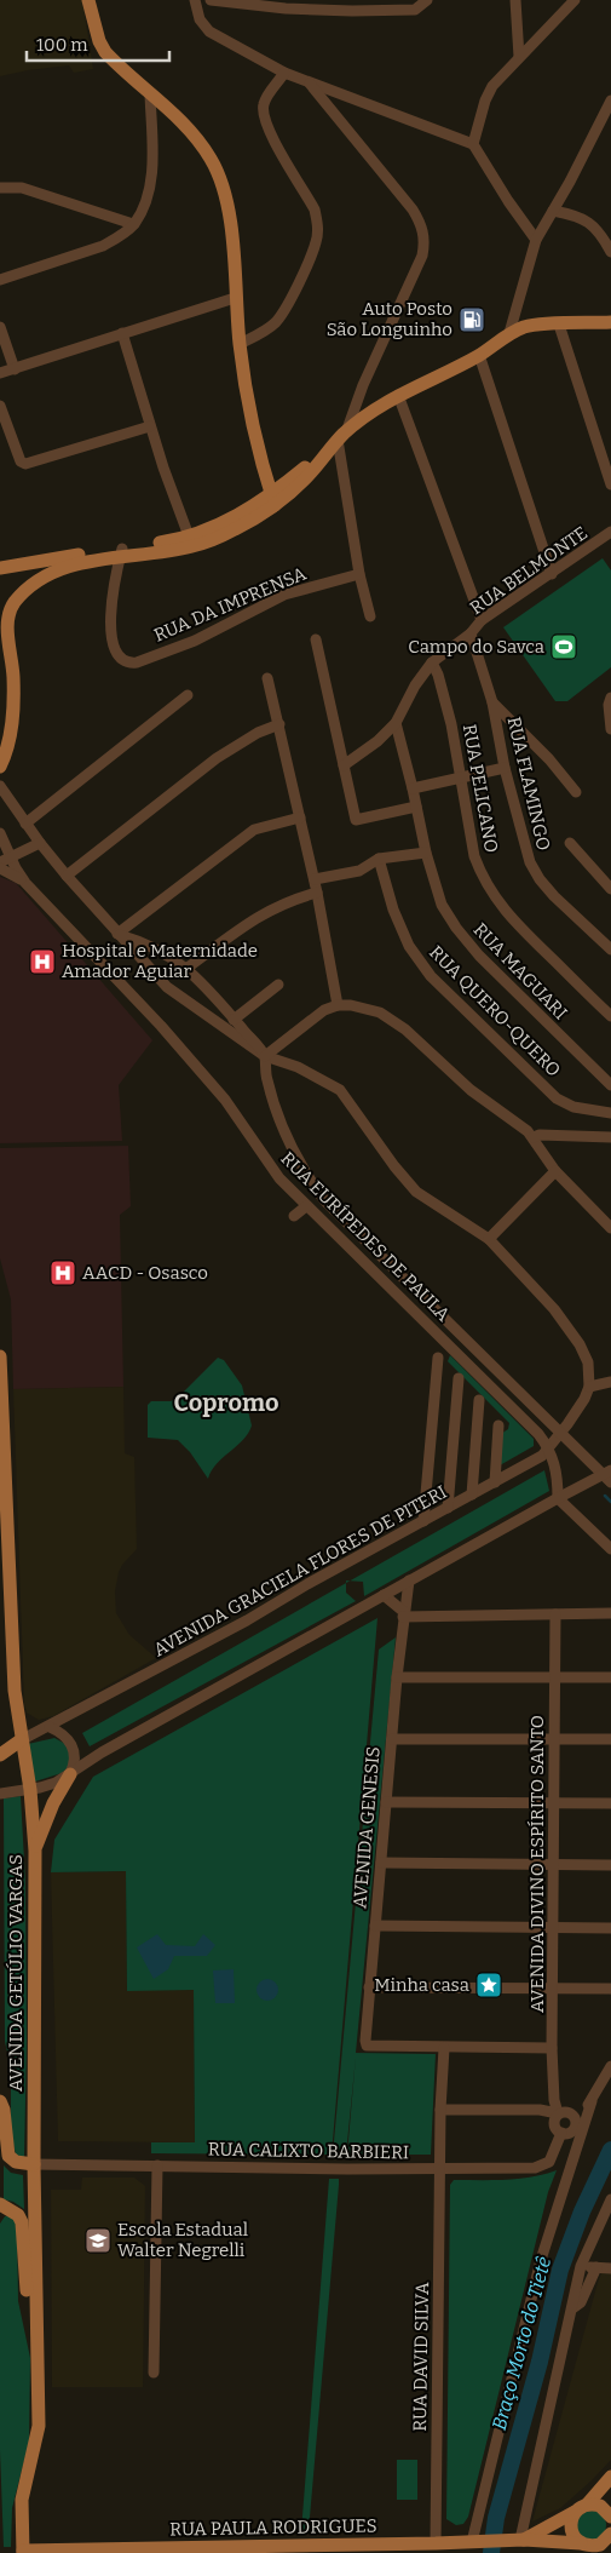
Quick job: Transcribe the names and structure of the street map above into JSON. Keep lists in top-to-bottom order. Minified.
{"streets":{"main road":["AVENIDA GETÚLIO VARGAS","RUA PAULA RODRIGUES"],"street":["RUA BELMONTE","RUA DA IMPRENSA","RUA FLAMINGO","RUA PELICANO","RUA MAGUARI","RUA QUERO-QUERO","RUA EURÍPEDES DE PAULA","AVENIDA GRACIELA FLORES DE PITERI","AVENIDA GENESIS","AVENIDA DIVINO ESPÍRITO SANTO","RUA CALIXTO BARBIERI","RUA DAVID SILVA"]},"crossings":[["RUA BELMONTE","RUA FLAMINGO"],["RUA BELMONTE","RUA PELICANO"],["RUA BELMONTE","RUA MAGUARI"],["RUA EURÍPEDES DE PAULA","AVENIDA GRACIELA FLORES DE PITERI"],["AVENIDA GRACIELA FLORES DE PITERI","AVENIDA GETÚLIO VARGAS"],["AVENIDA GENESIS","RUA DAVID SILVA"],["AVENIDA DIVINO ESPÍRITO SANTO","RUA CALIXTO BARBIERI"],["AVENIDA GETÚLIO VARGAS","RUA CALIXTO BARBIERI"],["AVENIDA GETÚLIO VARGAS","RUA PAULA RODRIGUES"],["RUA CALIXTO BARBIERI","RUA DAVID SILVA"],["RUA DAVID SILVA","RUA PAULA RODRIGUES"]],"districts":["Copromo"],"water":["Braço Morto do Tietê"],"places":{"fuel station":["Auto Posto São Longuinho"],"sports":["Campo do Savca"],"hospital":["Hospital e Maternidade Amador Aguiar","AACD - Osasco"],"place":["Minha casa"],"school or university":["Escola Estadual Walter Negrelli"]},"scale_bar":"100 m"}
